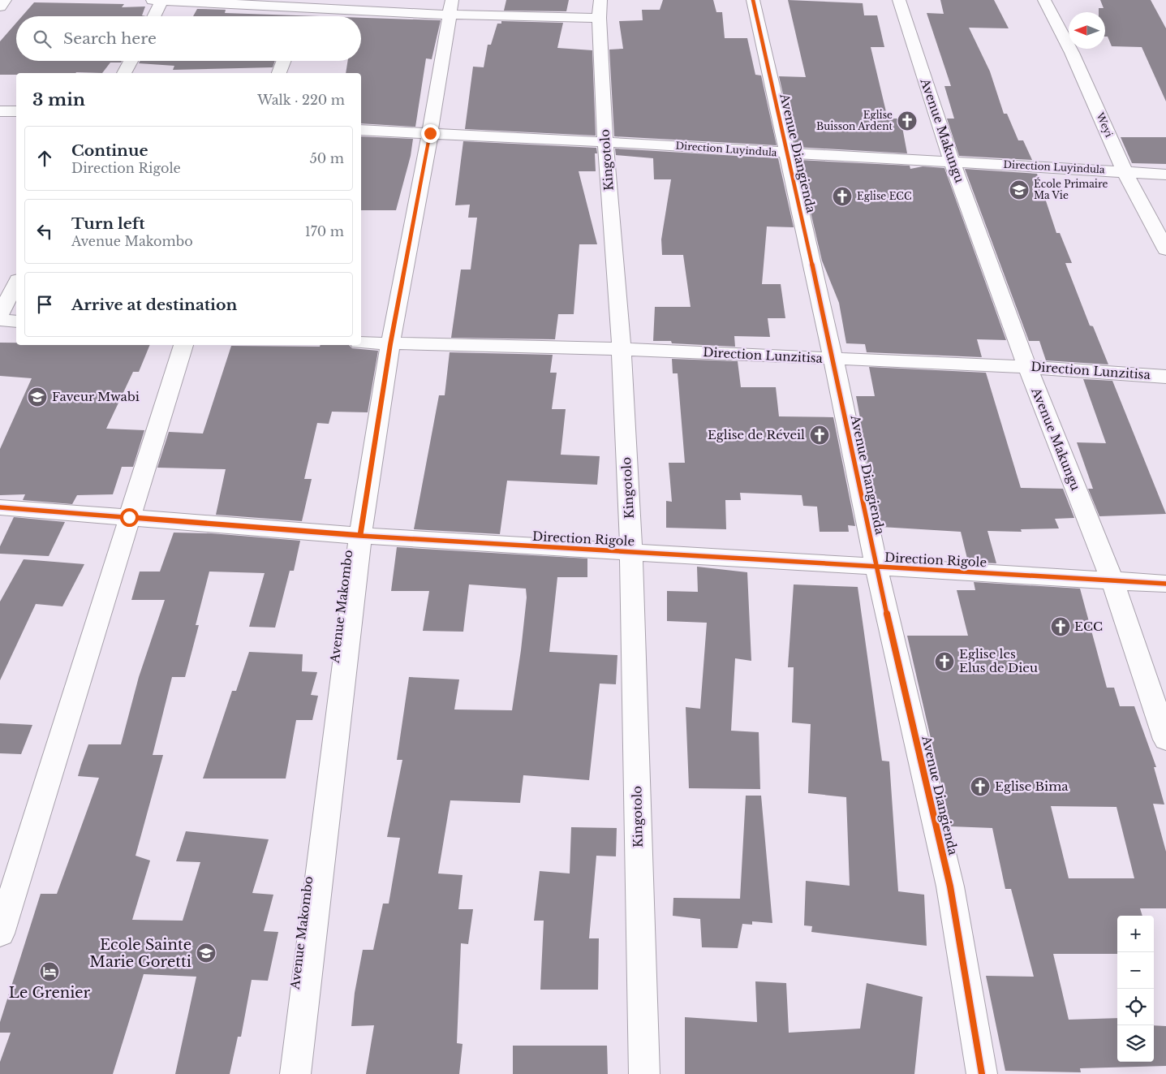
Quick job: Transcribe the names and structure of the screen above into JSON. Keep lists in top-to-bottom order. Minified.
{"streets":{"street":["Weyi","Avenue Makungu","Direction Luyindula","Avenue Diangienda","Kingotolo","Direction Lunzitisa","Direction Rigole","Avenue Makombo"]},"crossings":[["Weyi","Direction Luyindula"],["Avenue Makungu","Direction Luyindula"],["Avenue Makungu","Direction Lunzitisa"],["Avenue Makungu","Direction Rigole"],["Direction Luyindula","Avenue Diangienda"],["Direction Luyindula","Kingotolo"],["Direction Luyindula","Avenue Makombo"],["Avenue Diangienda","Direction Lunzitisa"],["Avenue Diangienda","Direction Rigole"],["Kingotolo","Direction Lunzitisa"],["Kingotolo","Direction Rigole"],["Direction Lunzitisa","Avenue Makombo"],["Direction Rigole","Avenue Makombo"]],"places":{"church":["Eglise Buisson Ardent","Eglise ECC","Eglise de Réveil","ECC","Eglise les Elus de Dieu","Eglise Bima"],"school or university":["École Primaire Ma Vie","Faveur Mwabi","Ecole Sainte Marie Goretti"],"hotel":["Le Grenier"]},"north":"left","page":{"search":"Search here","heading":["3 min","Walk · 220 m"],"list":[["Continue","Direction Rigole","50 m"],["Turn left","Avenue Makombo","170 m"],"Arrive at destination"],"map_buttons":["+","−"]}}
